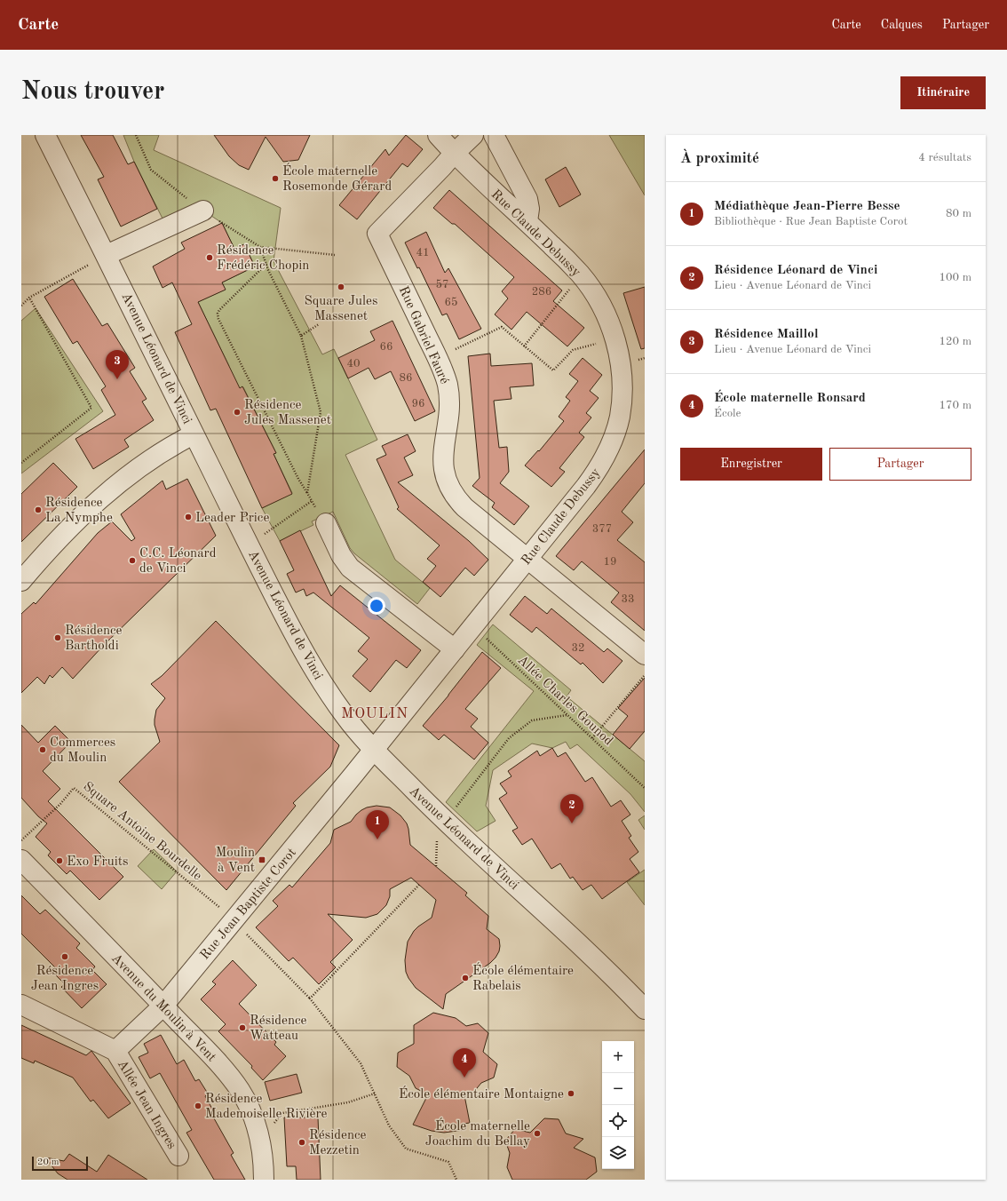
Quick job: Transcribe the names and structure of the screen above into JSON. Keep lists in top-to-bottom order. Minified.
{"streets":{"street":["Rue Claude Debussy","Rue Gabriel Fauré","Avenue Léonard de Vinci","Rue Jean Baptiste Corot","Avenue du Moulin à Vent","Allée Jean Ingres"],"path":["Allée Charles Gounod","Square Antoine Bourdelle"]},"crossings":[["Rue Claude Debussy","Rue Gabriel Fauré"],["Rue Claude Debussy","Avenue Léonard de Vinci"],["Rue Claude Debussy","Allée Charles Gounod"],["Rue Claude Debussy","Rue Jean Baptiste Corot"],["Avenue Léonard de Vinci","Rue Jean Baptiste Corot"],["Rue Jean Baptiste Corot","Avenue du Moulin à Vent"],["Rue Jean Baptiste Corot","Allée Jean Ingres"]],"districts":["MOULIN"],"places":{"other":["École maternelle Rosemonde Gérard","Résidence Frédéric Chopin","Square Jules Massenet","Résidence Jules Massenet","Résidence La Nymphe","Leader Price","C.C. Léonard de Vinci","Résidence Bartholdi","Commerces du Moulin","Exo Fruits","Résidence Jean Ingres","École élémentaire Rabelais","Résidence Watteau","École élémentaire Montaigne","Résidence Mademoiselle Rivière","École maternelle Joachim du Bellay","Résidence Mezzetin"],"transit":["Moulin à Vent"]},"house_numbers":["41","57","286","65","66","40","86","96","377","19","33","32"],"scale_bar":"20 m","page":{"header":"Carte","nav":["Carte","Calques","Partager"],"buttons":["Itinéraire",["Enregistrer","Partager"]],"title":"Nous trouver","heading":["À proximité","4 résultats"],"list":[{"mark":"1","name":"Médiathèque Jean-Pierre Besse","note":"Bibliothèque · Rue Jean Baptiste Corot","value":"80 m"},{"mark":"2","name":"Résidence Léonard de Vinci","note":"Lieu · Avenue Léonard de Vinci","value":"100 m"},{"mark":"3","name":"Résidence Maillol","note":"Lieu · Avenue Léonard de Vinci","value":"120 m"},{"mark":"4","name":"École maternelle Ronsard","note":"École","value":"170 m"}],"pins":["3","2","1","4"],"map_buttons":["+","−"],"scale":"20 m"}}
